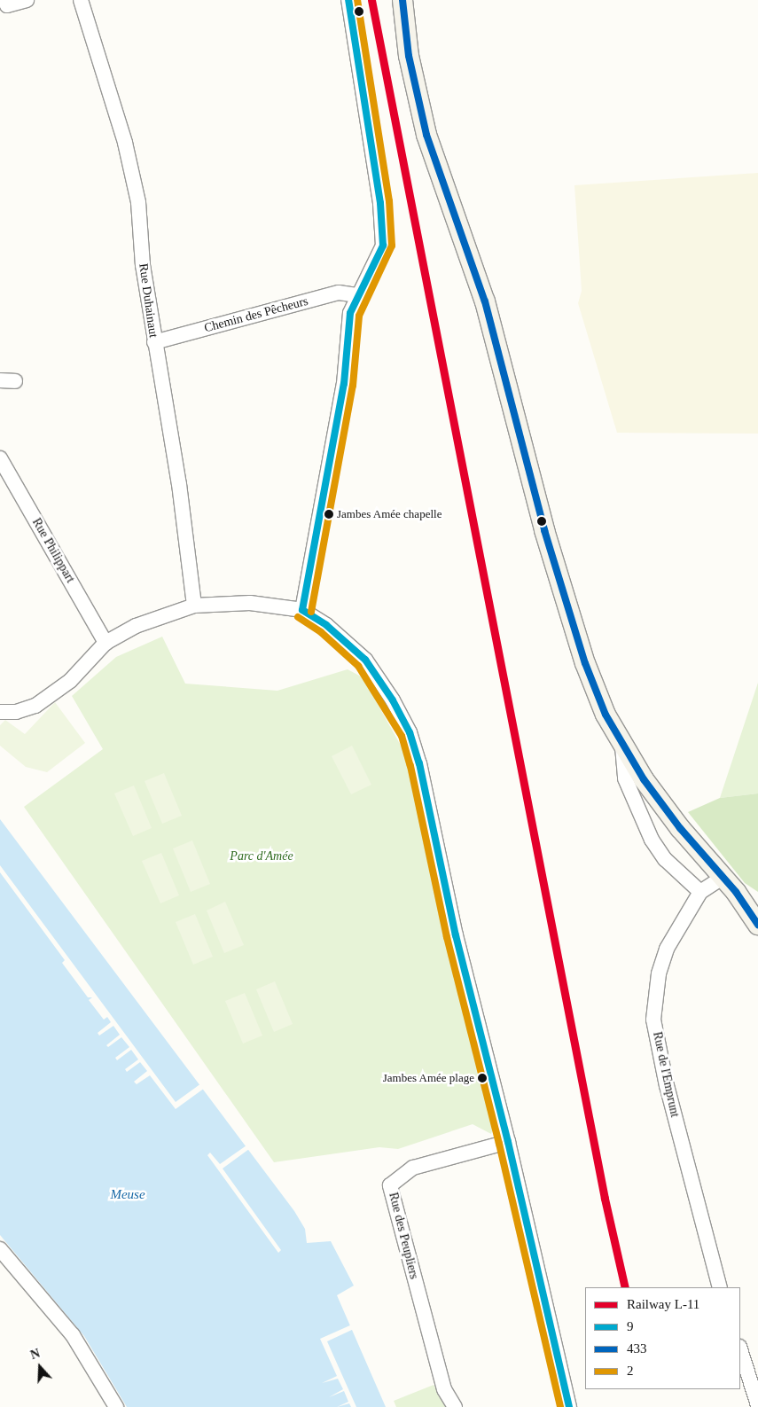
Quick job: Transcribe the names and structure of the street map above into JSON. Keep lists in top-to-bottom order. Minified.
{"streets":{"street":["Rue Duhainaut","Chemin des Pêcheurs","Rue Philippart","Rue de l'Emprunt","Rue des Peupliers"]},"crossings":[["Rue Duhainaut","Chemin des Pêcheurs"]],"water":["Meuse"],"parks":["Parc d'Amée"],"places":["Jambes Amée chapelle","Jambes Amée plage"],"lines":["rail line L-11","transit line 9","transit line 433","transit line 2"],"legend":["Railway L-11","9","433","2"],"north":"top"}
